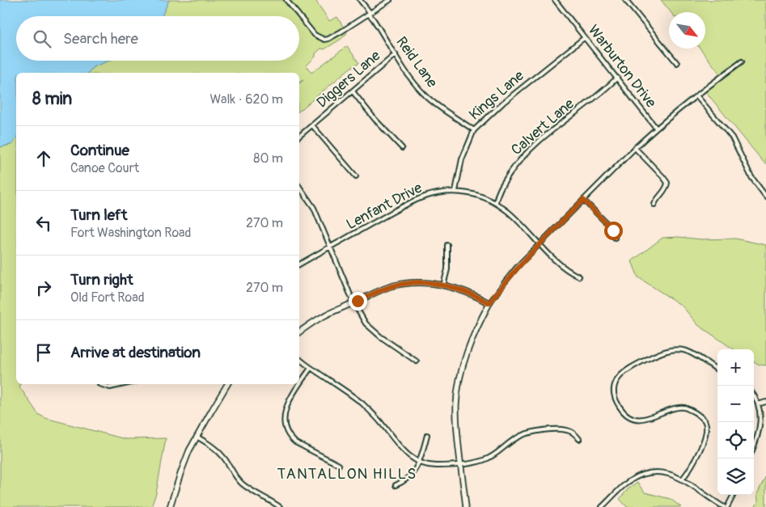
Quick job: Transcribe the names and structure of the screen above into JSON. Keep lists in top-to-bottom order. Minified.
{"streets":{"street":["Reid Lane","Warburton Drive","Diggers Lane","Kings Lane","Calvert Lane","Lenfant Drive"]},"crossings":[["Reid Lane","Diggers Lane"],["Reid Lane","Kings Lane"],["Warburton Drive","Kings Lane"],["Warburton Drive","Calvert Lane"],["Kings Lane","Lenfant Drive"],["Calvert Lane","Lenfant Drive"]],"districts":["TANTALLON HILLS"],"north":"bottom right","page":{"search":"Search here","heading":["8 min","Walk · 620 m"],"list":[["Continue","Canoe Court","80 m"],["Turn left","Fort Washington Road","270 m"],["Turn right","Old Fort Road","270 m"],"Arrive at destination"],"map_buttons":["+","−"]}}
